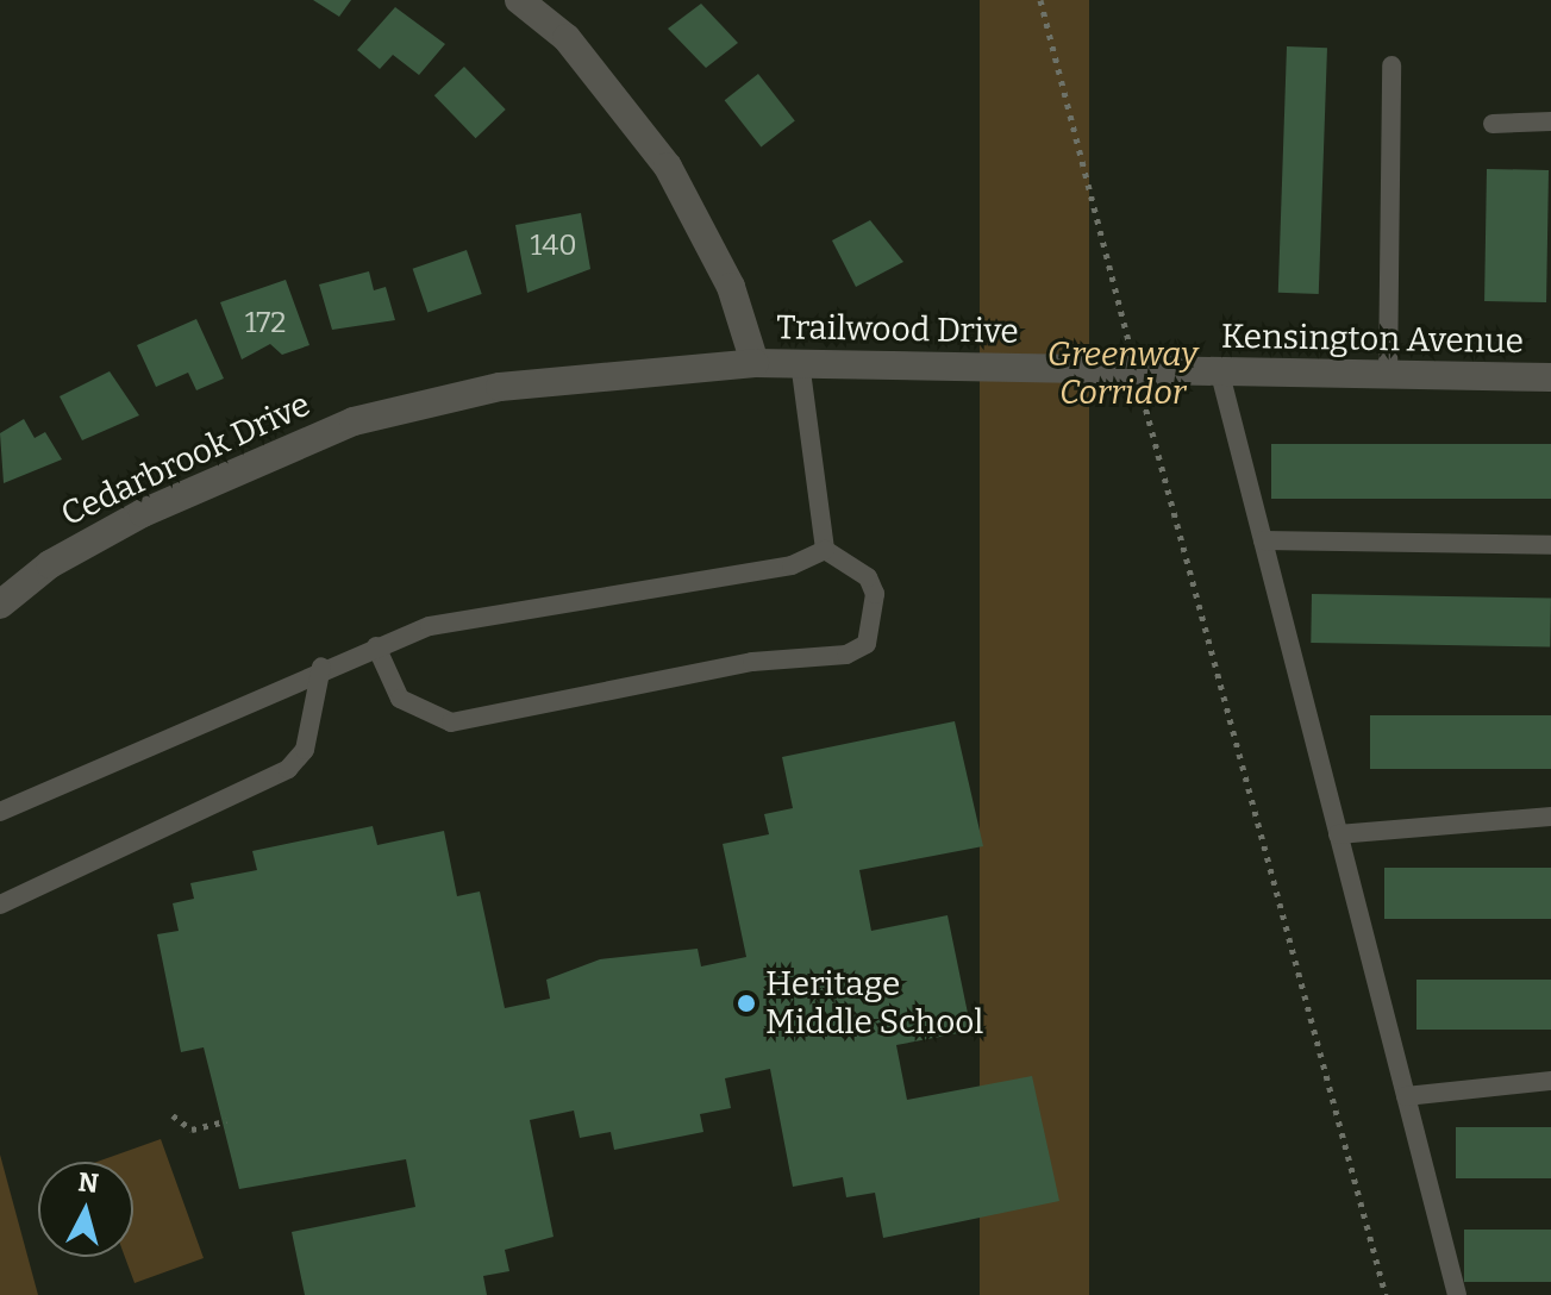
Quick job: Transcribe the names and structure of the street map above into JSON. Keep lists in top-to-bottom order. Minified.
{"streets":{"street":["Trailwood Drive","Kensington Avenue","Cedarbrook Drive"]},"crossings":[["Trailwood Drive","Kensington Avenue"],["Trailwood Drive","Cedarbrook Drive"]],"parks":["Greenway Corridor"],"places":["Heritage Middle School"],"house_numbers":["140","172"],"north":"top"}
